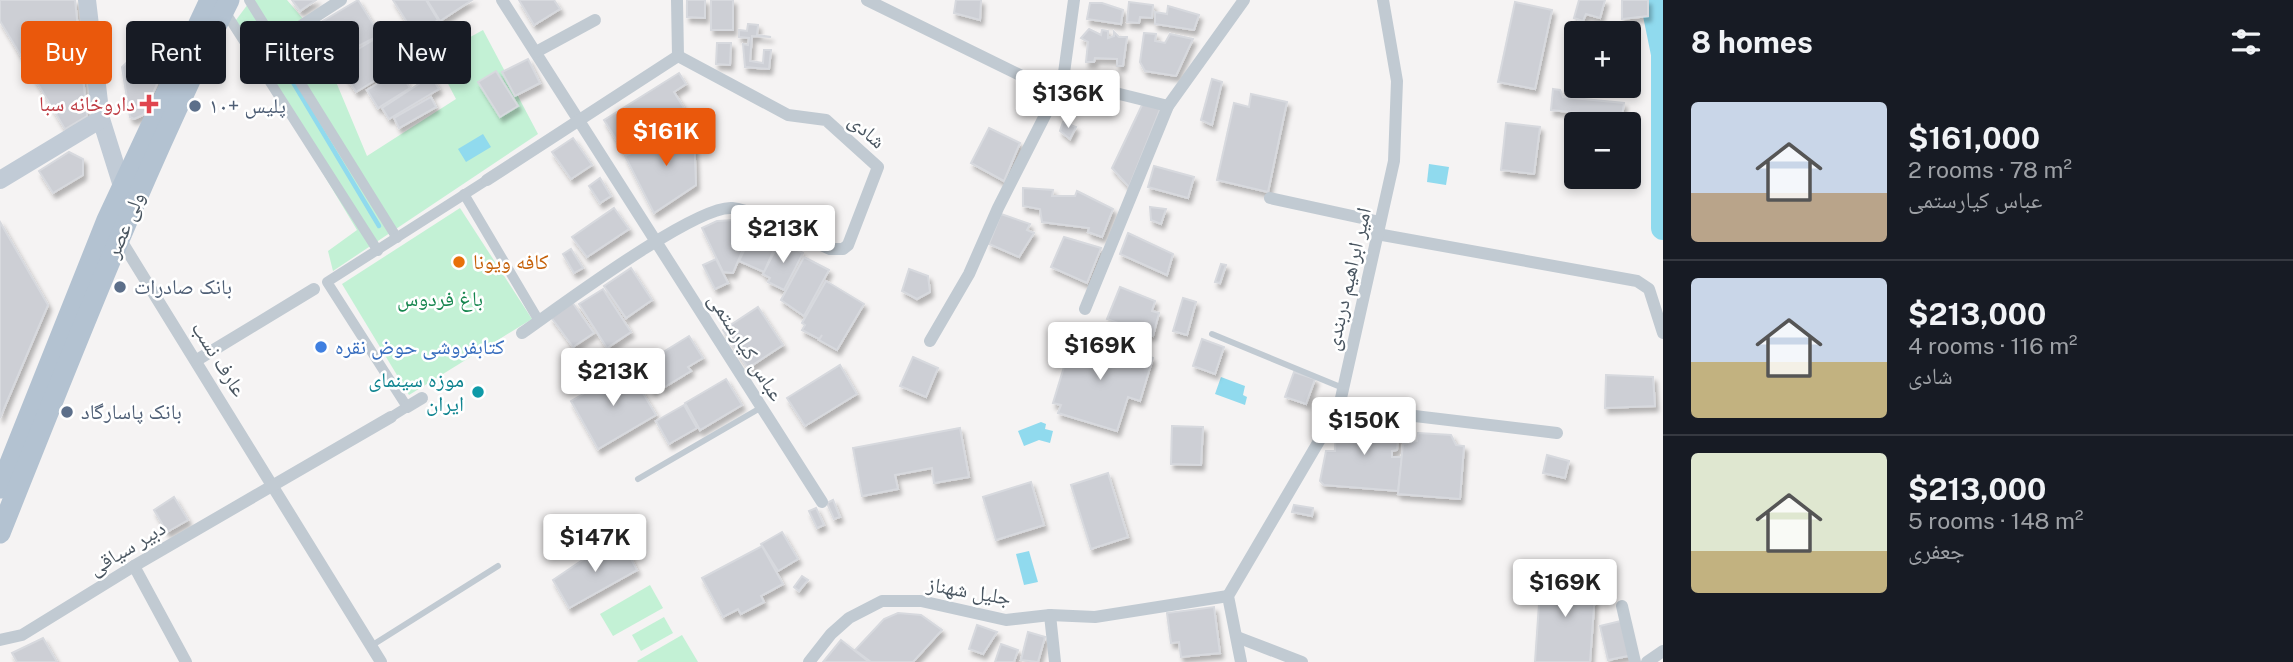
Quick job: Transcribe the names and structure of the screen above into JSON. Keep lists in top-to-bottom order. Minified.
{"streets":{"main road":["ولی عصر"],"street":["شادی","امیر ابراهیم دربندی","عباس کیارستمی","عارف نسب","دبیر سیاقی","جلیل شهناز"]},"crossings":[["شادی","عباس کیارستمی"],["ولی عصر","عارف نسب"],["امیر ابراهیم دربندی","جلیل شهناز"],["عارف نسب","دبیر سیاقی"]],"parks":["باغ فردوس"],"places":{"health":["داروخانه سبا"],"other":["پلیس +۱۰","کافه ویونا","بانک صادرات","کتابفروشی حوض نقره","موزه سینمای ایران","بانک پاسارگاد"]},"page":{"heading":"8 homes","map_buttons":["+","−"],"chip":["Buy","Rent","Filters","New"],"price":["$136K","$161K","$213K","$169K","$213K","$150K","$147K","$169K"],"list":[{"name":"$161,000","note":"2 rooms · 78 m² · عباس کیارستمی"},{"name":"$213,000","note":"4 rooms · 116 m² · شادی"},{"name":"$213,000","note":"5 rooms · 148 m² · جعفری"}]}}
